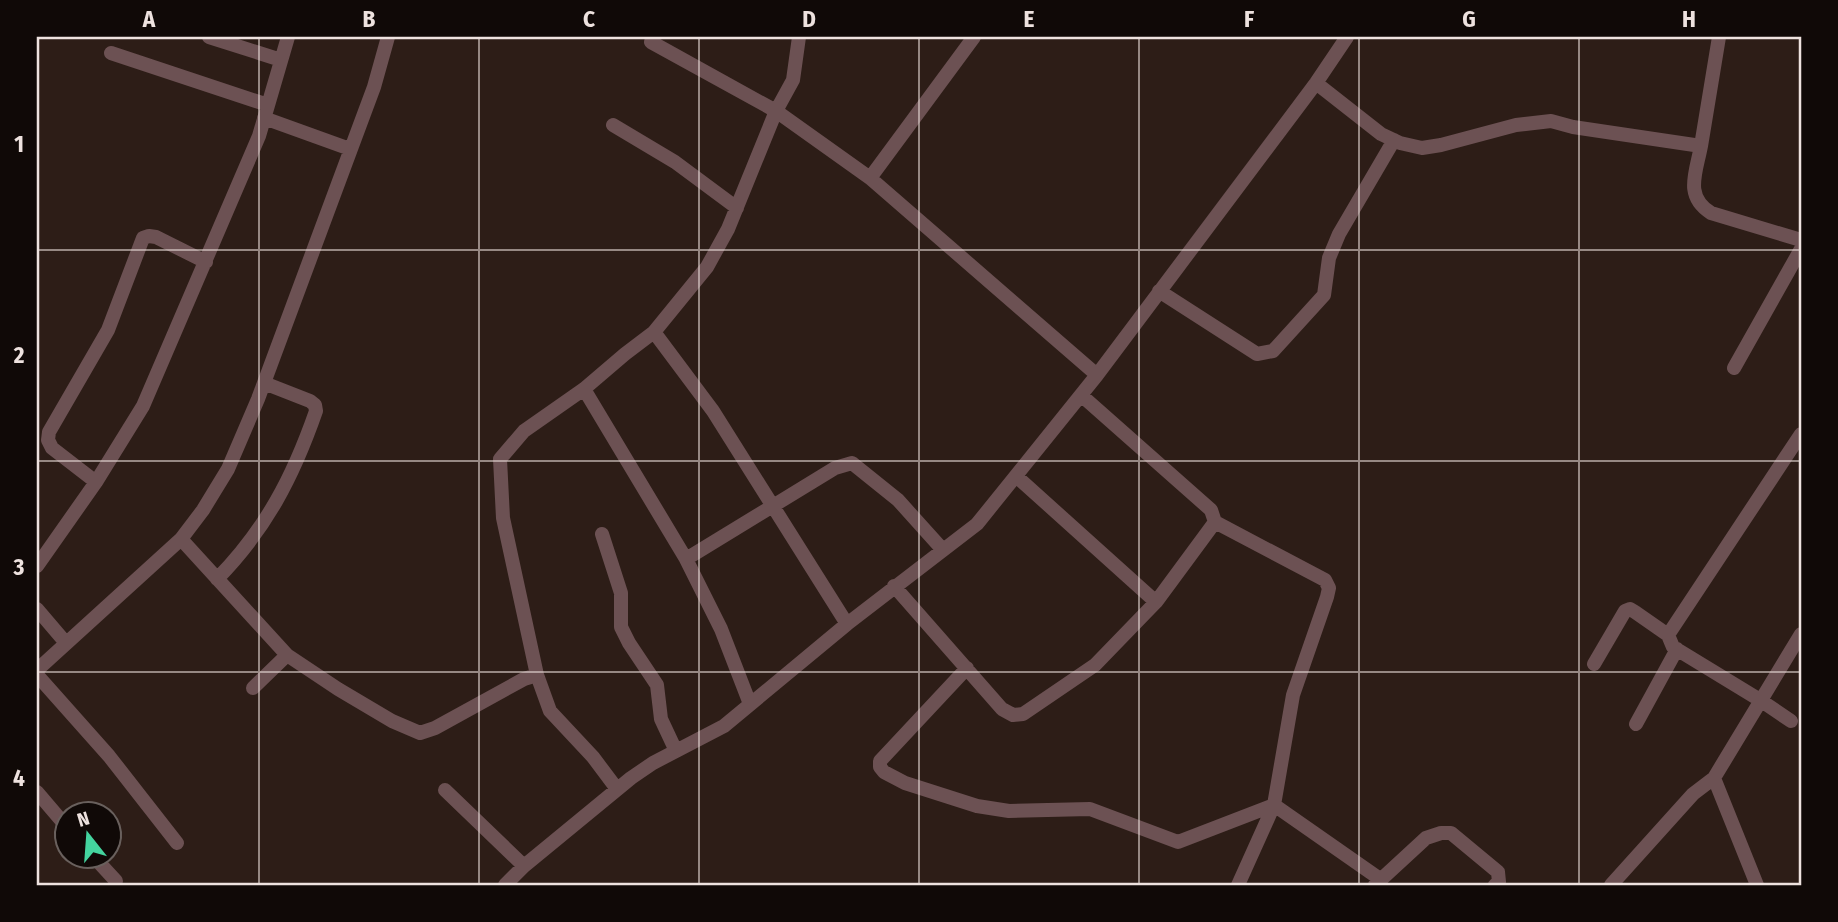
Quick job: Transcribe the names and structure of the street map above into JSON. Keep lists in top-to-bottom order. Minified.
{"north":"top","grid":{"columns":["A","B","C","D","E","F","G","H"],"rows":["1","2","3","4"]}}
